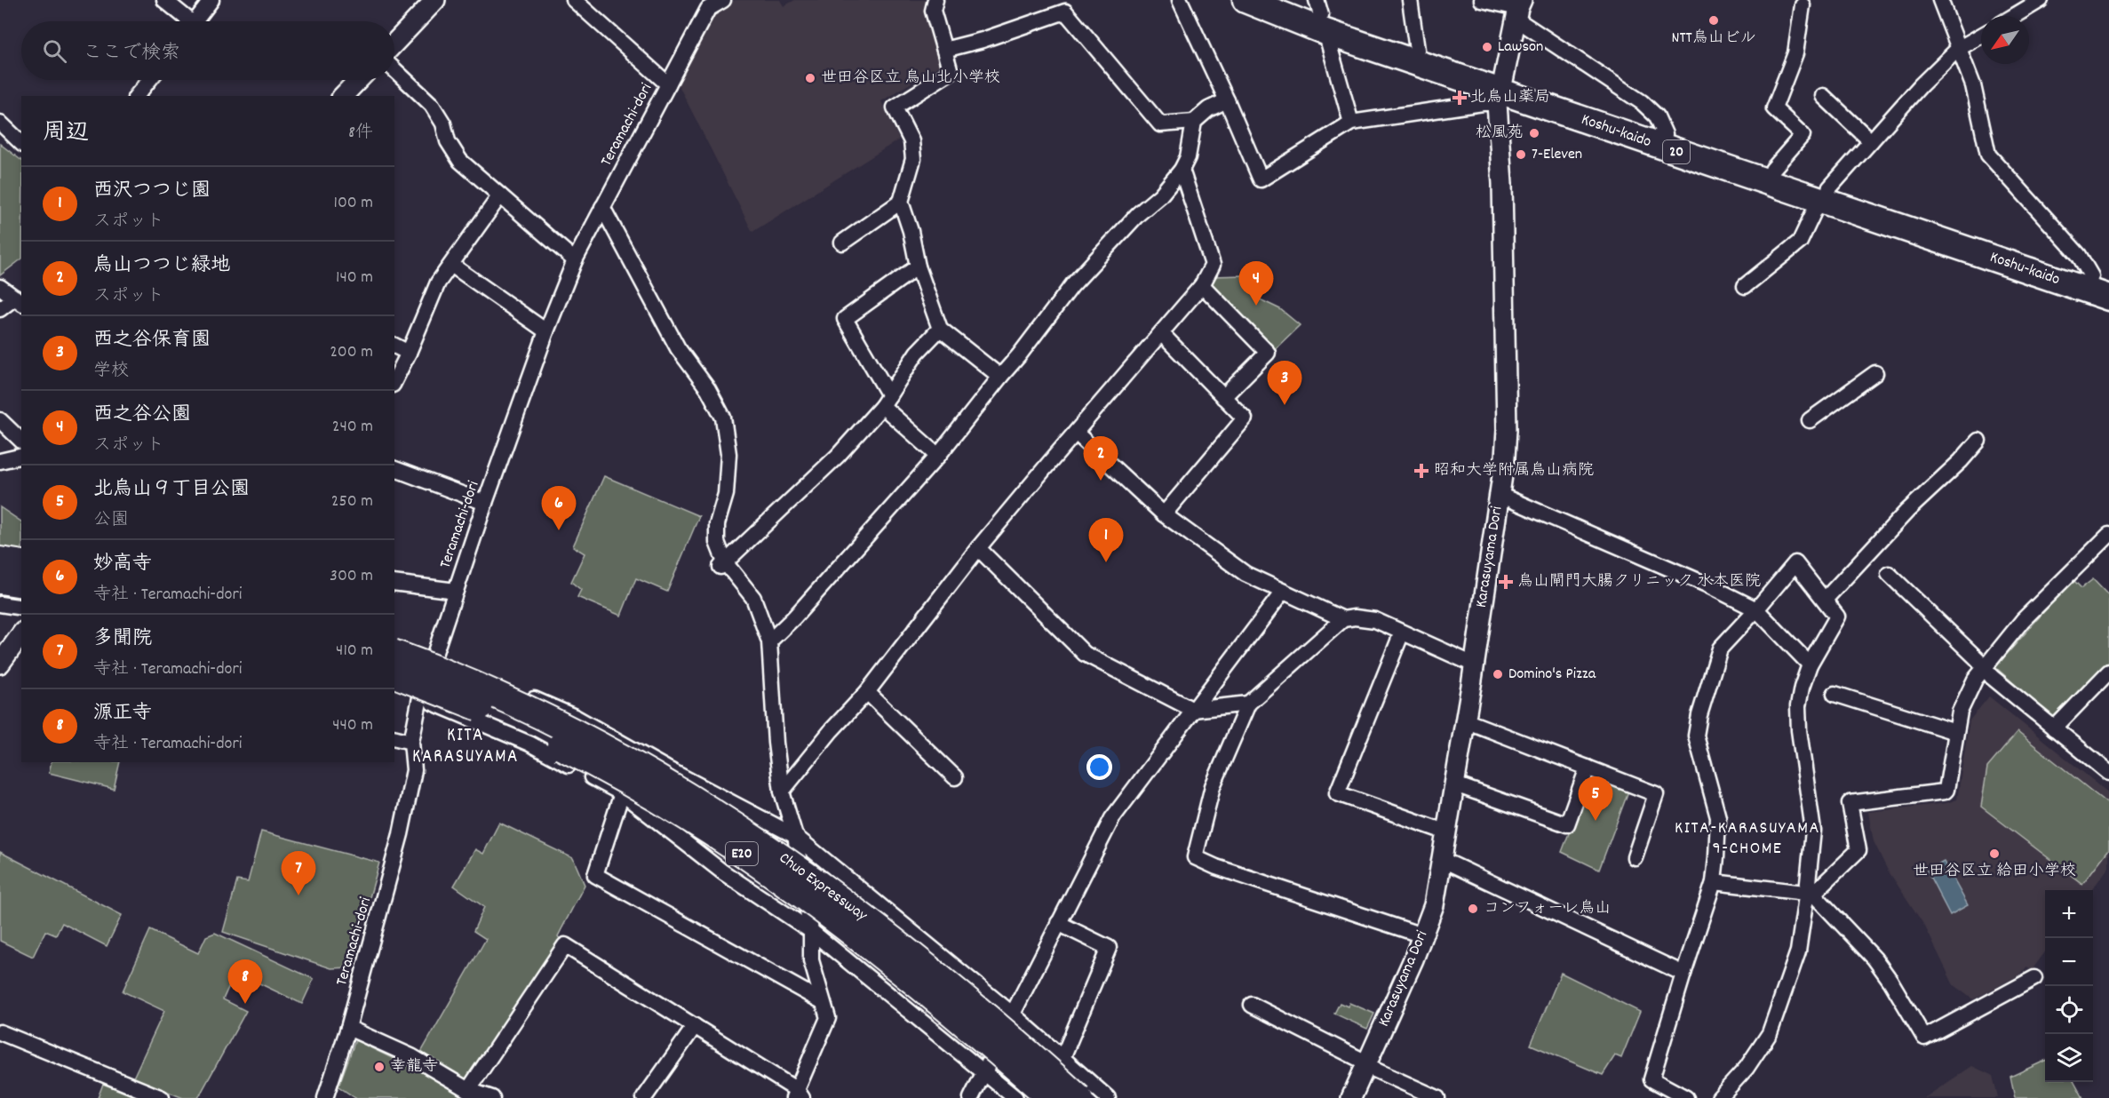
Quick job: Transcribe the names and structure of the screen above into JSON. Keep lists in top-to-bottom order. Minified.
{"streets":{"highway":["Koshu-kaido","20","E20","Chuo Expressway"],"street":["Teramachi-dori","Karasuyama Dori"]},"crossings":[["Koshu-kaido","Karasuyama Dori"]],"districts":["KITA KARASUYAMA","KITA-KARASUYAMA 9-CHOME"],"places":{"other":["NTT烏山ビル","Lawson","世田谷区立 烏山北小学校","松風苑","7-Eleven","Domino's Pizza","世田谷区立 給田小学校","コンフォーレ烏山","幸龍寺"],"health":["北烏山薬局","昭和大学附属烏山病院","烏山閘門大腸クリニック 水本医院"]},"north":"bottom left","page":{"search":"ここで検索","heading":["周辺","8件"],"list":[{"mark":"1","name":"西沢つつじ園","note":"スポット","value":"100 m"},{"mark":"2","name":"烏山つつじ緑地","note":"スポット","value":"140 m"},{"mark":"3","name":"西之谷保育園","note":"学校","value":"200 m"},{"mark":"4","name":"西之谷公園","note":"スポット","value":"240 m"},{"mark":"5","name":"北烏山９丁目公園","note":"公園","value":"250 m"},{"mark":"6","name":"妙高寺","note":"寺社 · Teramachi-dori","value":"300 m"},{"mark":"7","name":"多聞院","note":"寺社 · Teramachi-dori","value":"410 m"},{"mark":"8","name":"源正寺","note":"寺社 · Teramachi-dori","value":"440 m"}],"pins":["4","3","2","6","1","5","7","8"],"map_buttons":["+","−"]}}
